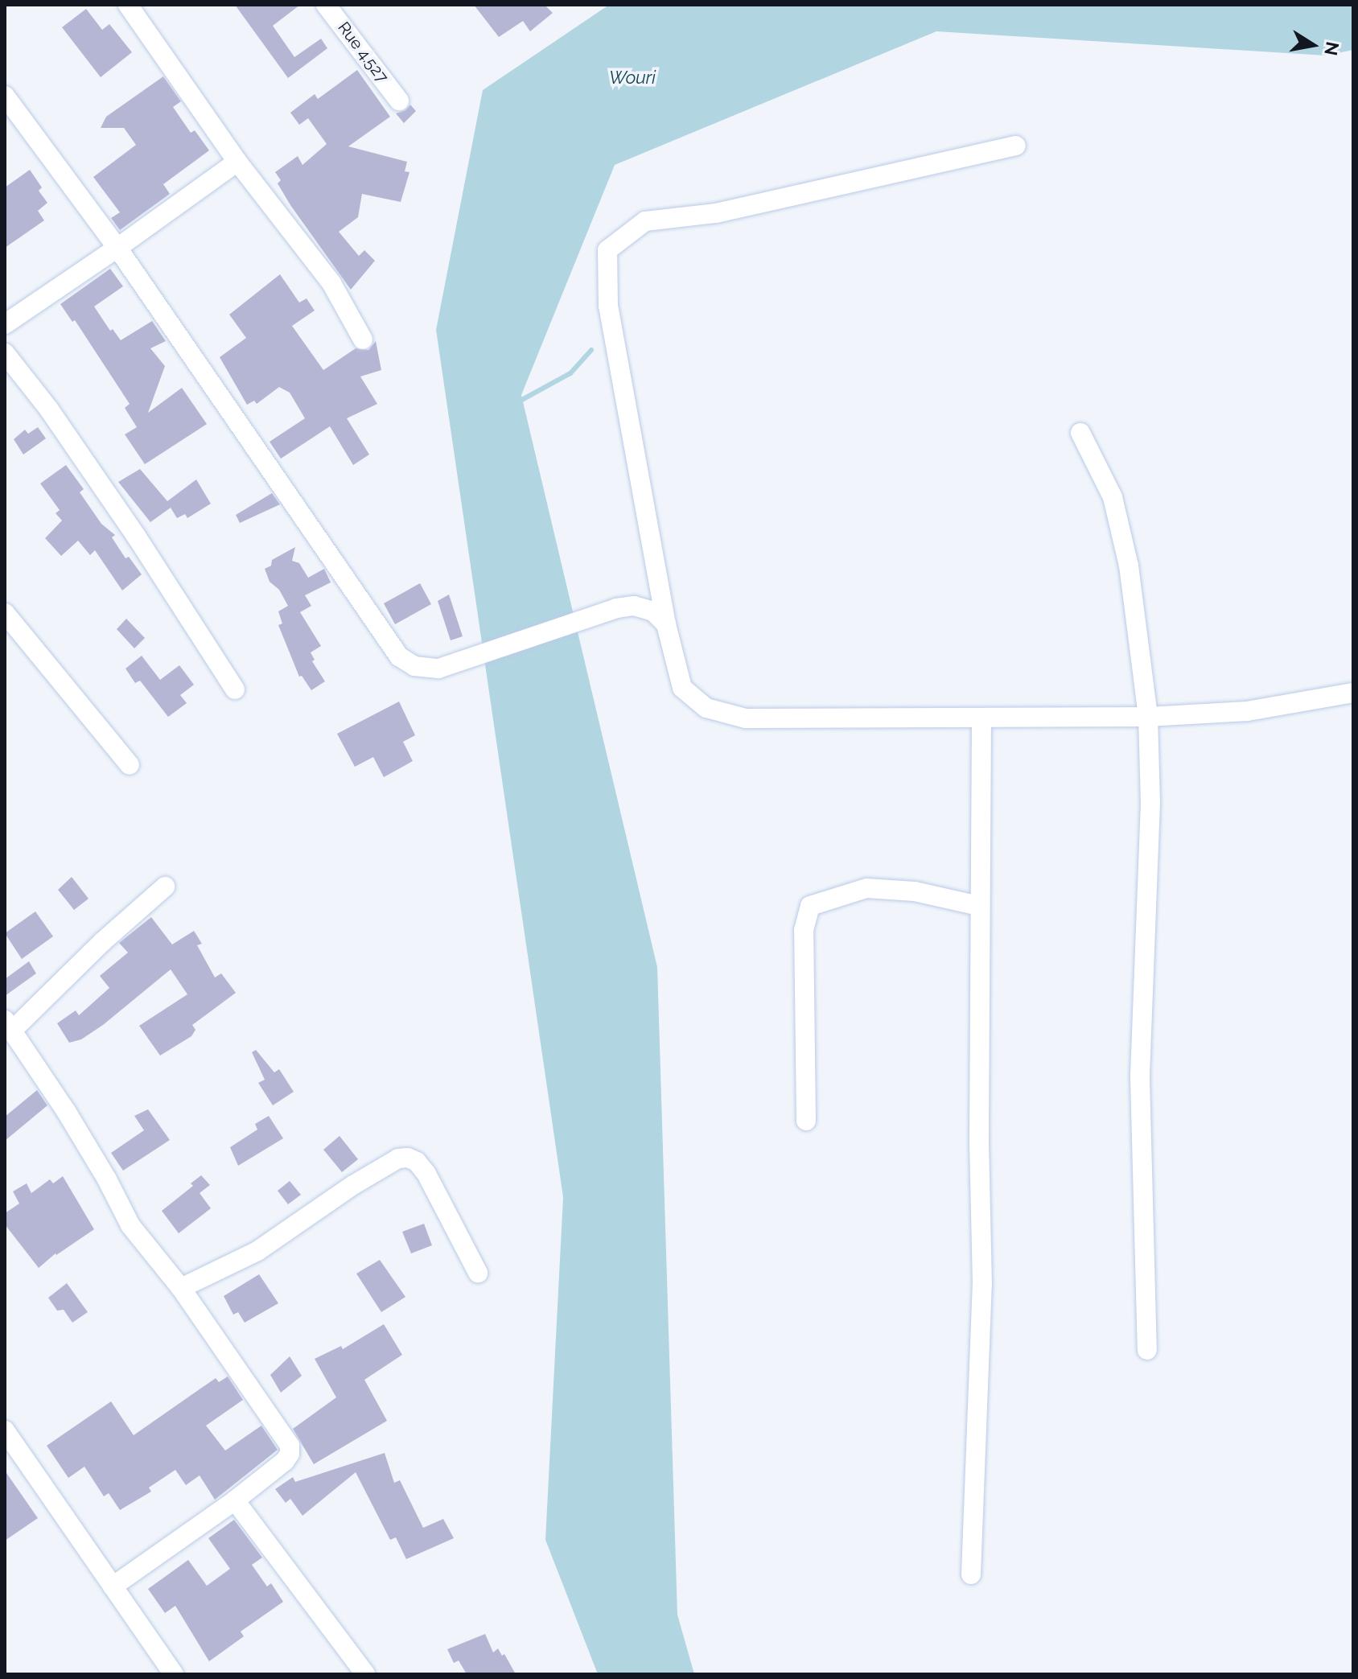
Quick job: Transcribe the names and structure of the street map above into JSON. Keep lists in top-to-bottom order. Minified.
{"streets":{"street":["Rue 4.527"]},"water":["Wouri"],"north":"right"}
